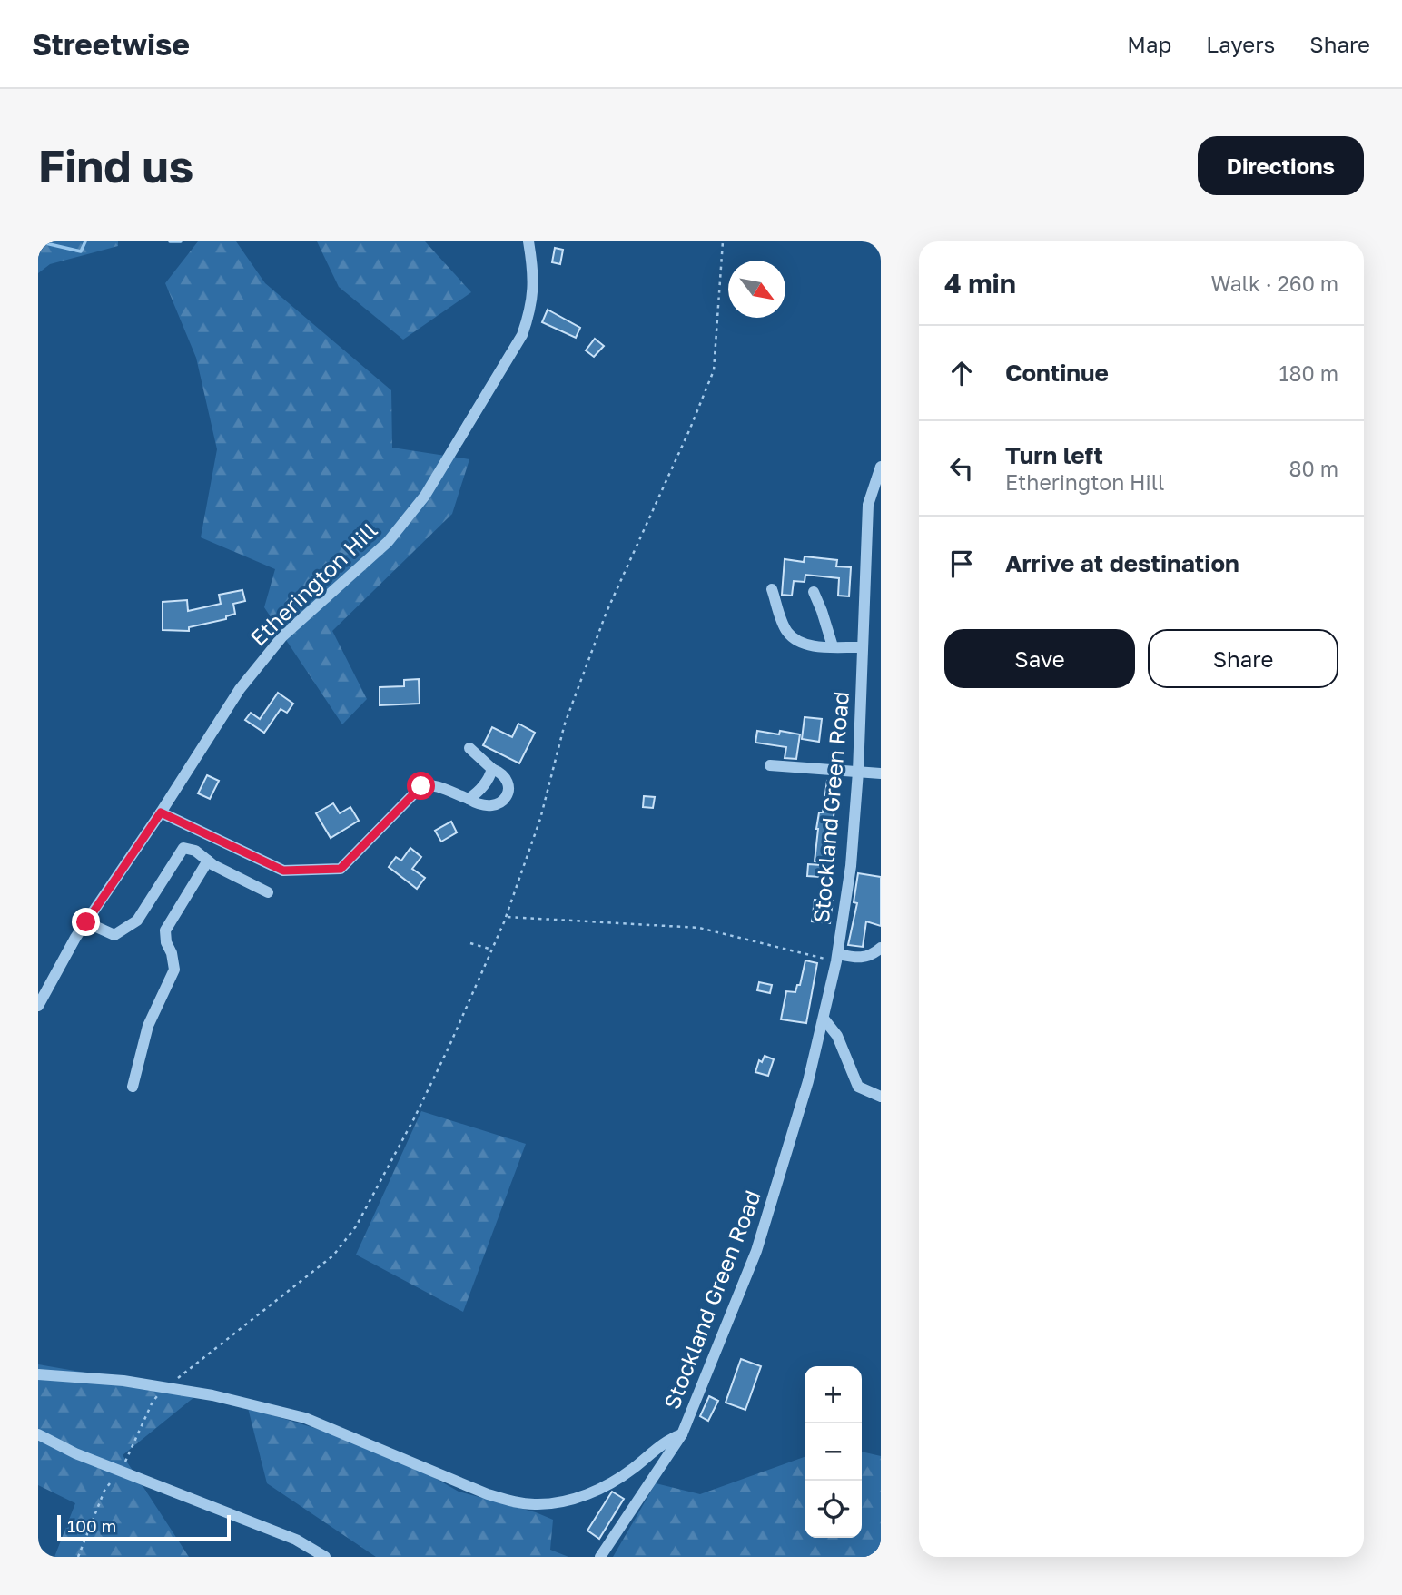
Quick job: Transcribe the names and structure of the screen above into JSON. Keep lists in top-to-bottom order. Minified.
{"streets":{"street":["Etherington Hill","Stockland Green Road"]},"scale_bar":"100 m","north":"bottom right","page":{"header":"Streetwise","nav":["Map","Layers","Share"],"buttons":["Directions",["Save","Share"]],"title":"Find us","heading":["4 min","Walk · 260 m"],"list":[["Continue","180 m"],["Turn left","Etherington Hill","80 m"],"Arrive at destination"],"map_buttons":["+","−"],"scale":"100 m"}}
